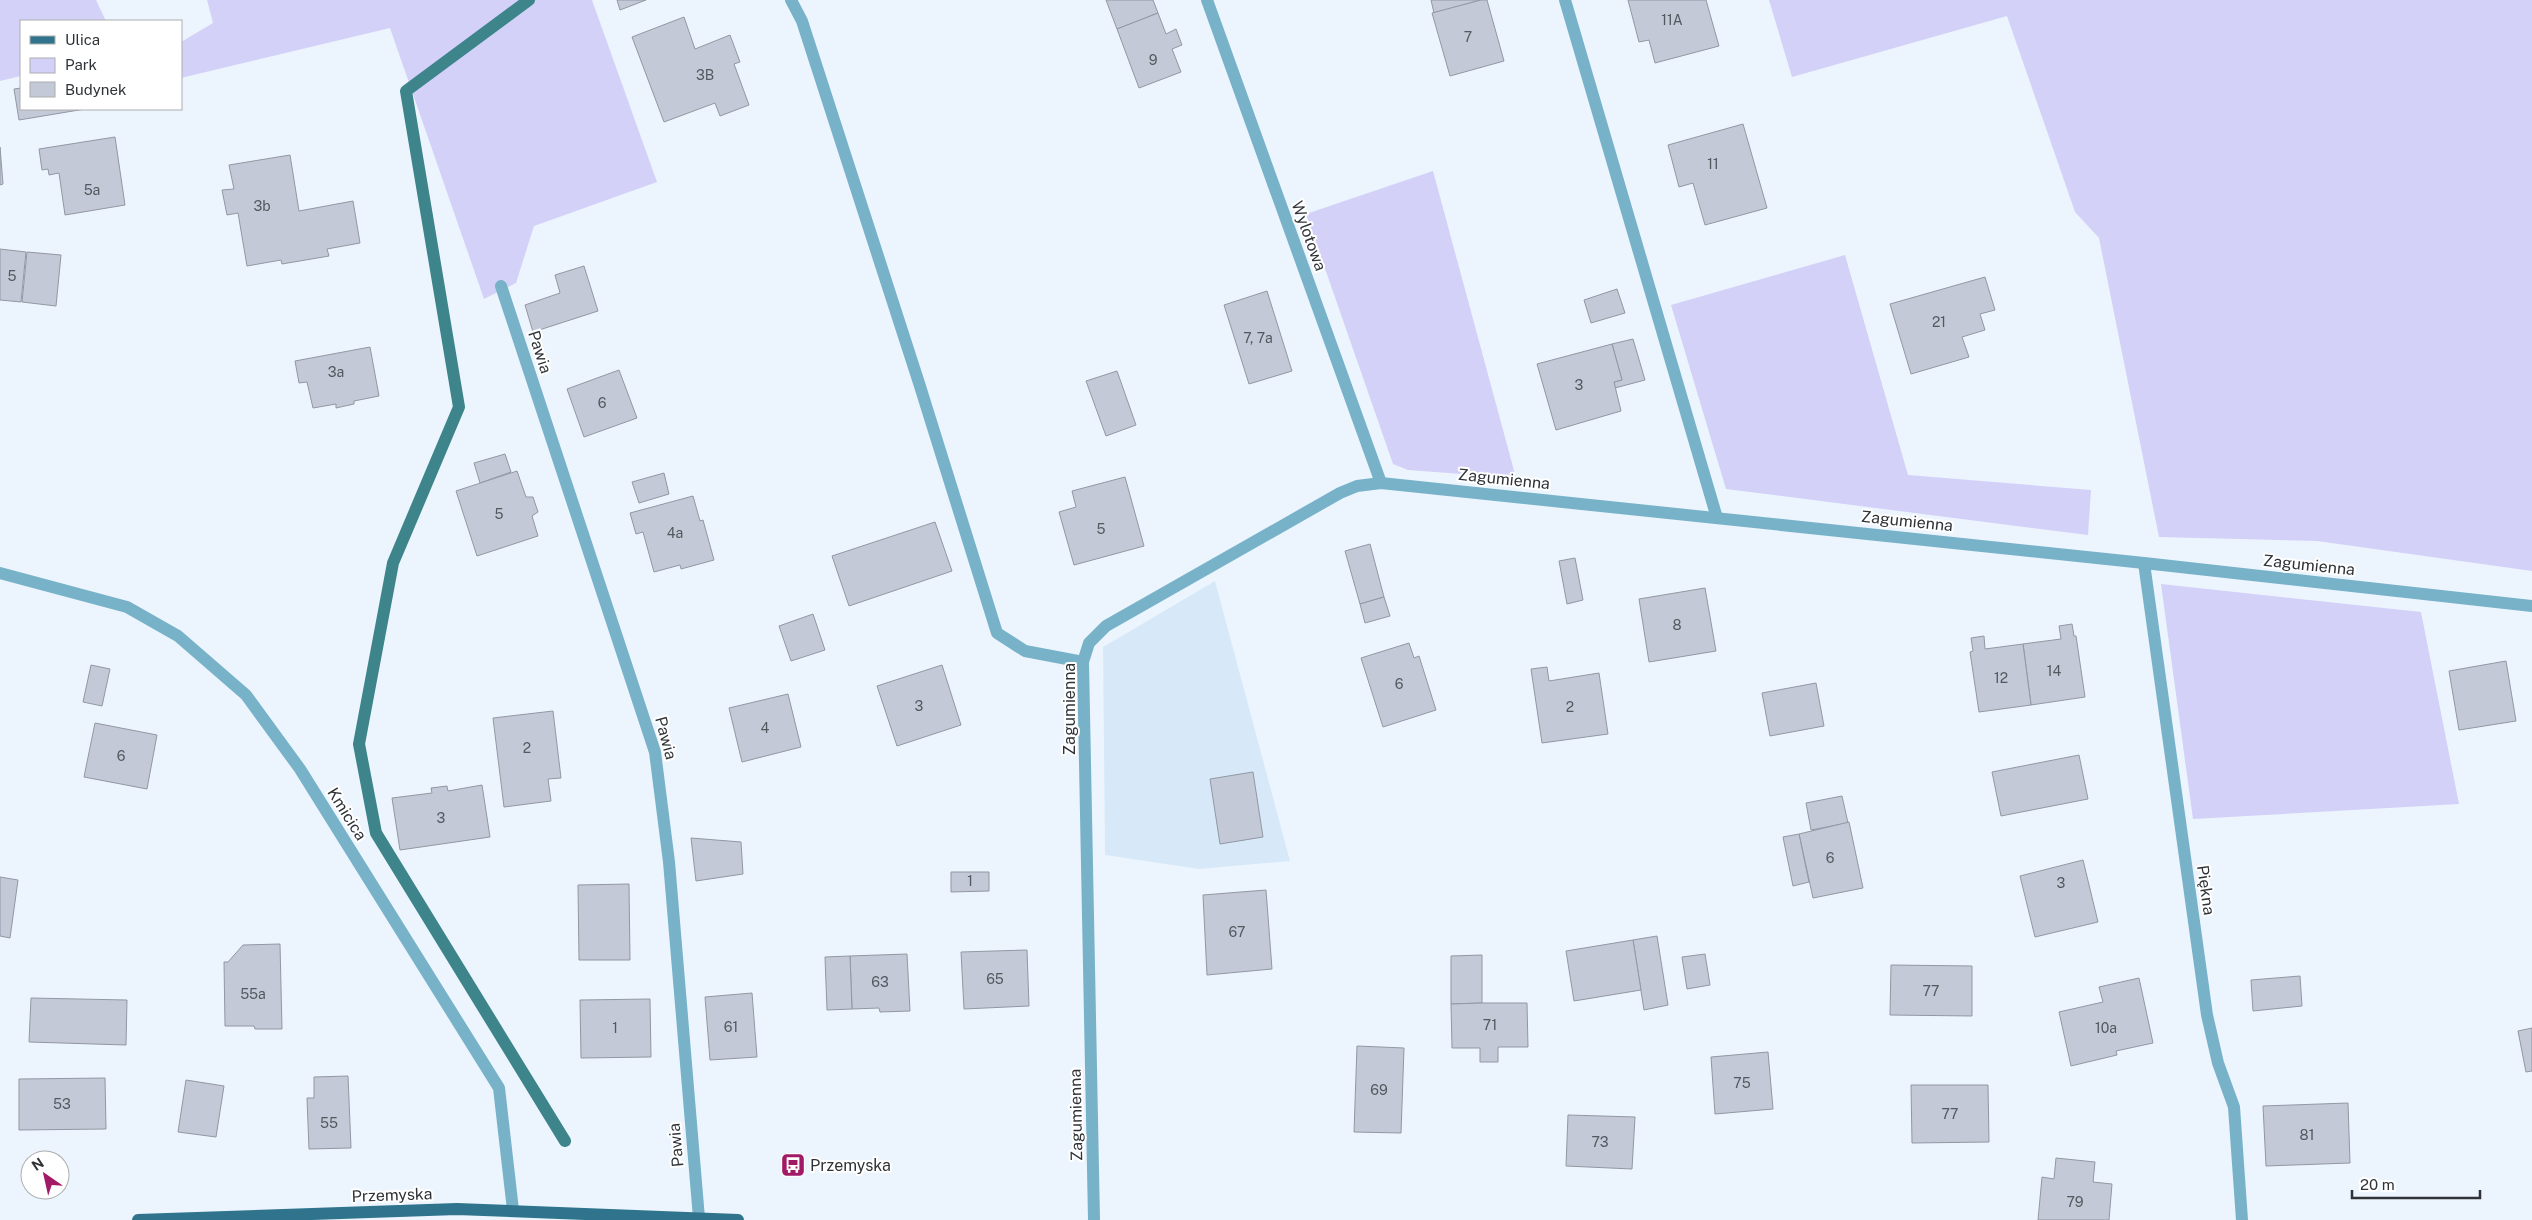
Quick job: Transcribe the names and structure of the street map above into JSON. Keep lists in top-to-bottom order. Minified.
{"streets":{"main road":["Przemyska"],"street":["Wylotowa","Pawia","Zagumienna","Kmicica","Piękna"]},"crossings":[["Wylotowa","Zagumienna"],["Pawia","Przemyska"],["Zagumienna","Piękna"],["Kmicica","Przemyska"]],"places":{"bus stop":["Przemyska"]},"house_numbers":["11A","7","9","3B","11","5a","3b","5","21","7, 7a","3a","3","6","5","5","4a","8","14","12","6","3","2","4","2","6","3","6","1","3","67","65","63","77","55a","71","61","1","10a","75","69","53","77","55","81","73","79"],"legend":["Ulica","Park","Budynek"],"scale_bar":"20 m","north":"top left"}
